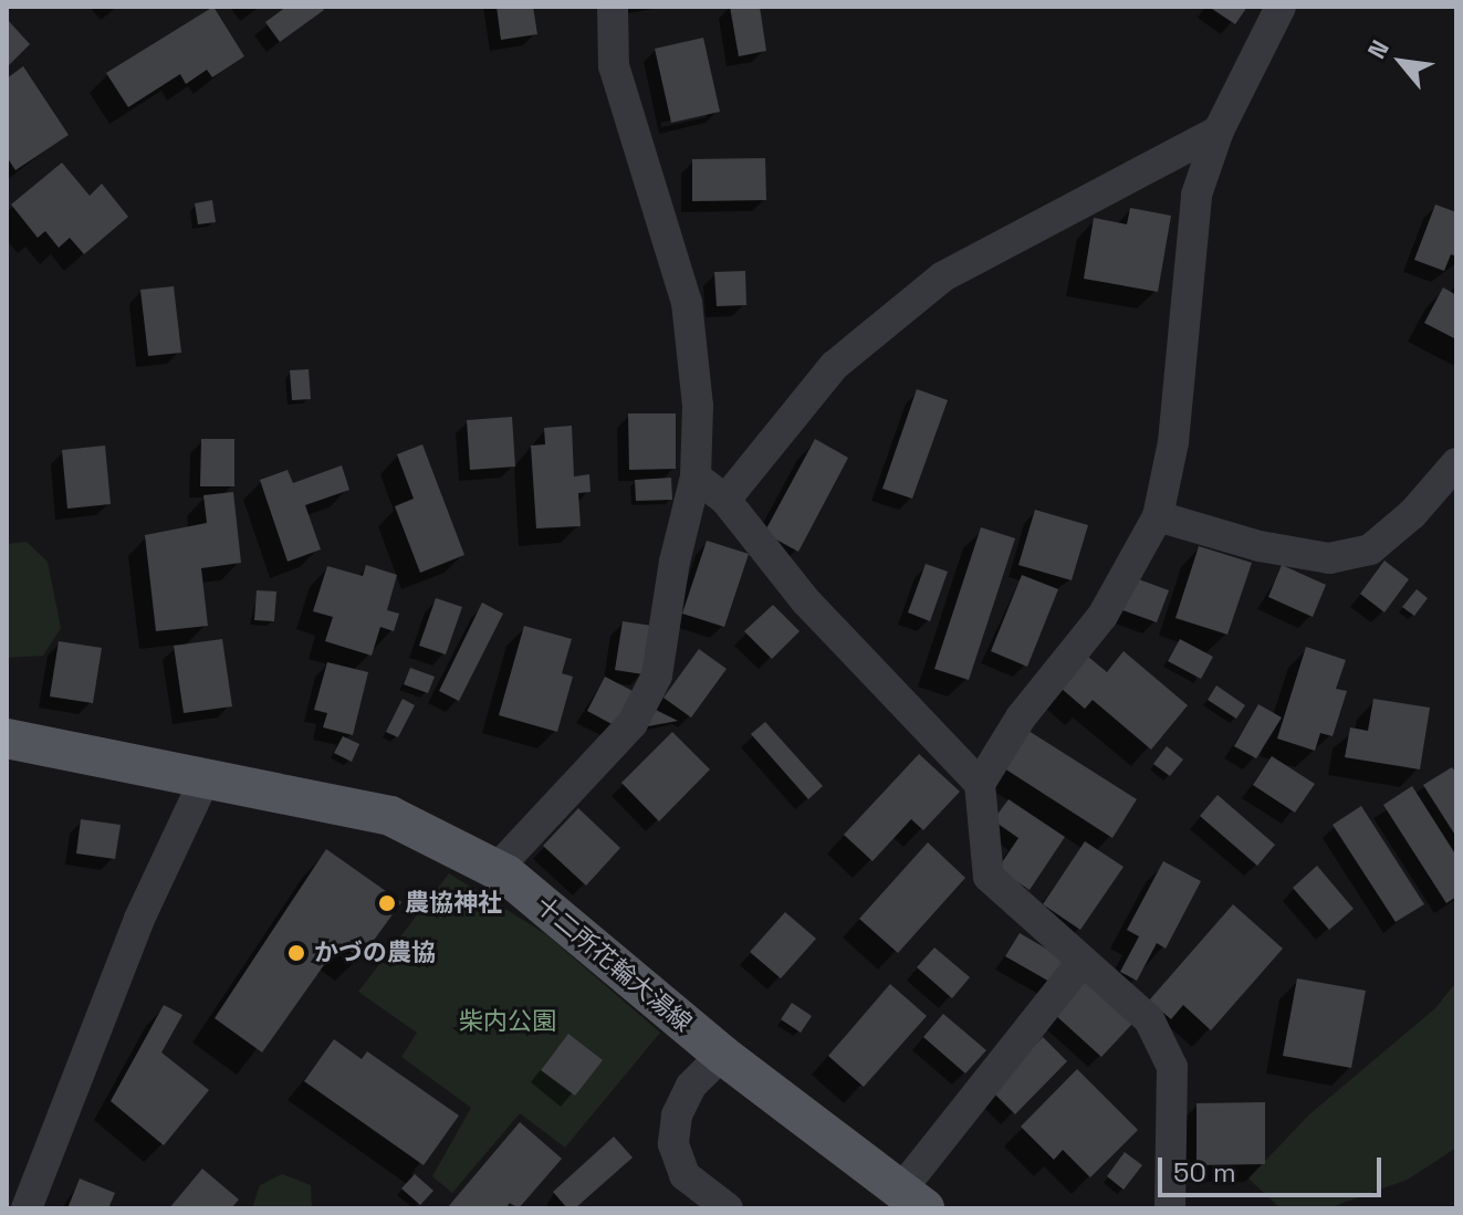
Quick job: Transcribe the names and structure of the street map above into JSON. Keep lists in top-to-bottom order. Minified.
{"streets":{"main road":["十二所花輪大湯線"]},"parks":["柴内公園"],"places":["農協神社","かづの農協"],"scale_bar":"50 m","north":"top left"}
